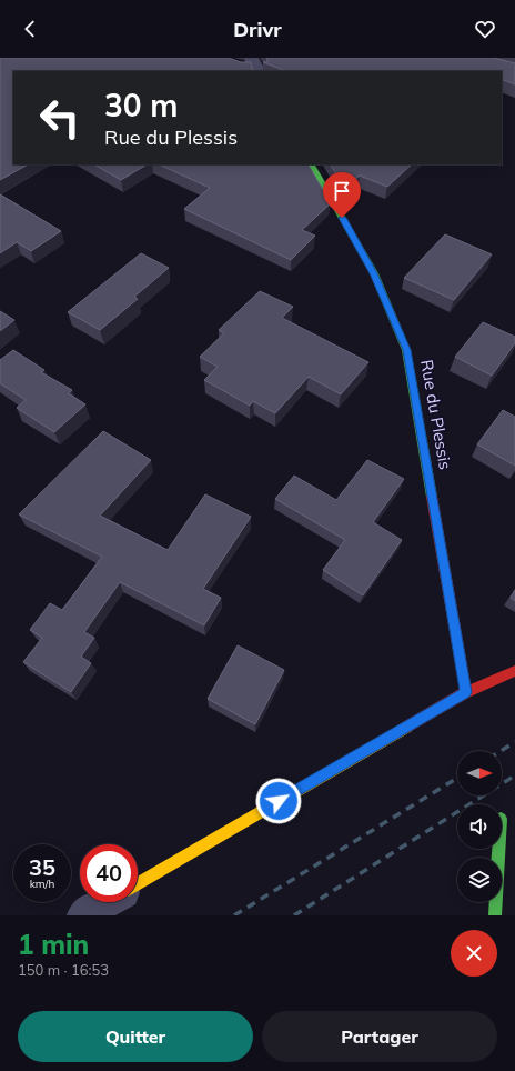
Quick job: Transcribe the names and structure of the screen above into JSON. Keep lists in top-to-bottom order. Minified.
{"streets":{"street":["Rue du Plessis"]},"north":"right","page":{"header":"Drivr","turn":["30 m","Rue du Plessis"],"speed":"35 km/h","limit":"40","heading":["1 min","150 m · 16:53"],"buttons":["Quitter","Partager"]}}
